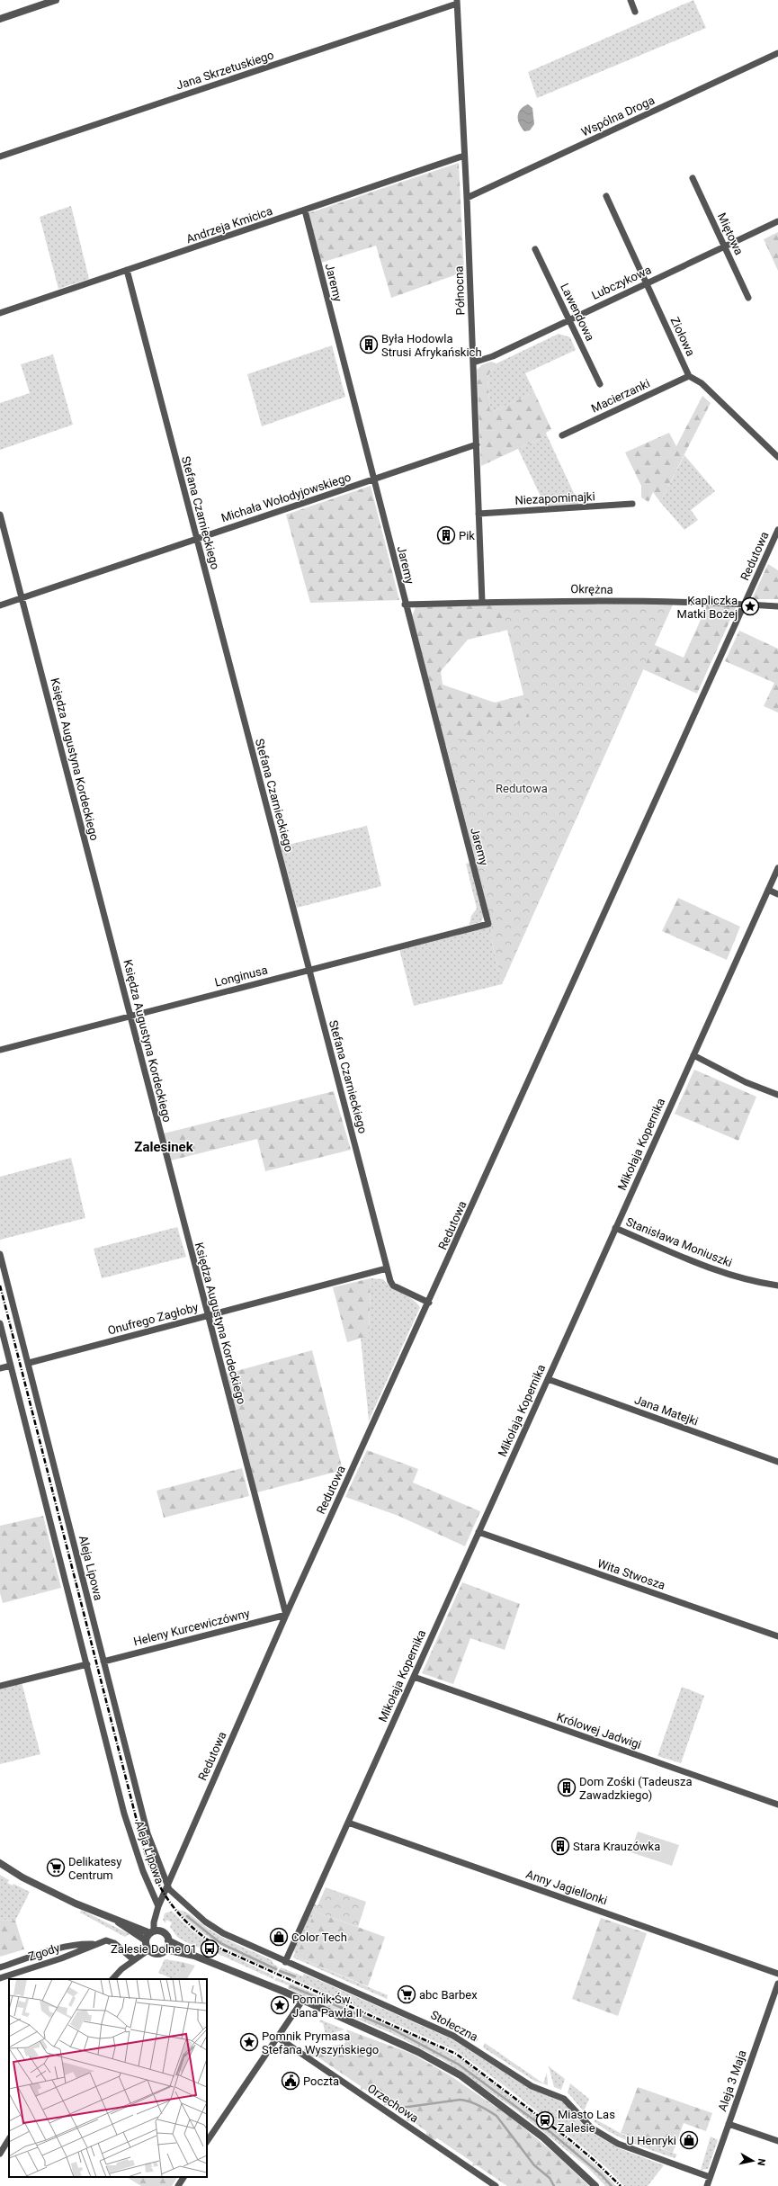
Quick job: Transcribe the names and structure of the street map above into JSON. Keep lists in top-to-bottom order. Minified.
{"streets":{"street":["Jana Skrzetuskiego","Wspólna Droga","Andrzeja Kmicica","Miętowa","Jaremy","Lubczykowa","Północna","Lawendowa","Ziołowa","Macierzanki","Michała Wołodyjowskiego","Niezapominajki","Stefana Czarnieckiego","Redutowa","Okrężna","Księdza Augustyna Kordeckiego","Longinusa","Mikołaja Kopernika","Stanisława Moniuszki","Onufrego Zagłoby","Jana Matejki","Aleja Lipowa","Wita Stwosza","Heleny Kurcewiczówny","Królowej Jadwigi","Anny Jagiellonki","Zgody","Stołeczna","Aleja 3 Maja","Orzechowa"]},"crossings":[["Jana Skrzetuskiego","Północna"],["Wspólna Droga","Północna"],["Andrzeja Kmicica","Jaremy"],["Andrzeja Kmicica","Północna"],["Andrzeja Kmicica","Stefana Czarnieckiego"],["Miętowa","Lubczykowa"],["Jaremy","Michała Wołodyjowskiego"],["Jaremy","Okrężna"],["Jaremy","Longinusa"],["Lubczykowa","Północna"],["Lubczykowa","Lawendowa"],["Lubczykowa","Ziołowa"],["Północna","Michała Wołodyjowskiego"],["Północna","Niezapominajki"],["Północna","Okrężna"],["Ziołowa","Macierzanki"],["Michała Wołodyjowskiego","Stefana Czarnieckiego"],["Michała Wołodyjowskiego","Księdza Augustyna Kordeckiego"],["Stefana Czarnieckiego","Redutowa"],["Stefana Czarnieckiego","Longinusa"],["Stefana Czarnieckiego","Onufrego Zagłoby"],["Redutowa","Okrężna"],["Redutowa","Księdza Augustyna Kordeckiego"],["Redutowa","Aleja Lipowa"],["Redutowa","Heleny Kurcewiczówny"],["Redutowa","Stołeczna"],["Księdza Augustyna Kordeckiego","Longinusa"],["Księdza Augustyna Kordeckiego","Onufrego Zagłoby"],["Księdza Augustyna Kordeckiego","Heleny Kurcewiczówny"],["Mikołaja Kopernika","Stanisława Moniuszki"],["Mikołaja Kopernika","Jana Matejki"],["Mikołaja Kopernika","Wita Stwosza"],["Mikołaja Kopernika","Królowej Jadwigi"],["Mikołaja Kopernika","Anny Jagiellonki"],["Mikołaja Kopernika","Stołeczna"],["Onufrego Zagłoby","Aleja Lipowa"],["Aleja Lipowa","Heleny Kurcewiczówny"],["Aleja Lipowa","Stołeczna"],["Stołeczna","Aleja 3 Maja"]],"districts":["Zalesinek"],"parks":["Redutowa"],"places":{"building":["Była Hodowla Strusi Afrykańskich","Pik","Dom Zośki (Tadeusza Zawadzkiego)","Stara Krauzówka"],"place":["Kapliczka Matki Bożej","Pomnik Św. Jana Pawła II","Pomnik Prymasa Stefana Wyszyńskiego"],"supermarket":["Delikatesy Centrum","abc Barbex"],"shop":["Color Tech","U Henryki"],"bus stop":["Zalesie Dolne 01"],"public building":["Poczta"],"station":["Miasto Las Zalesie"]},"north":"right"}
